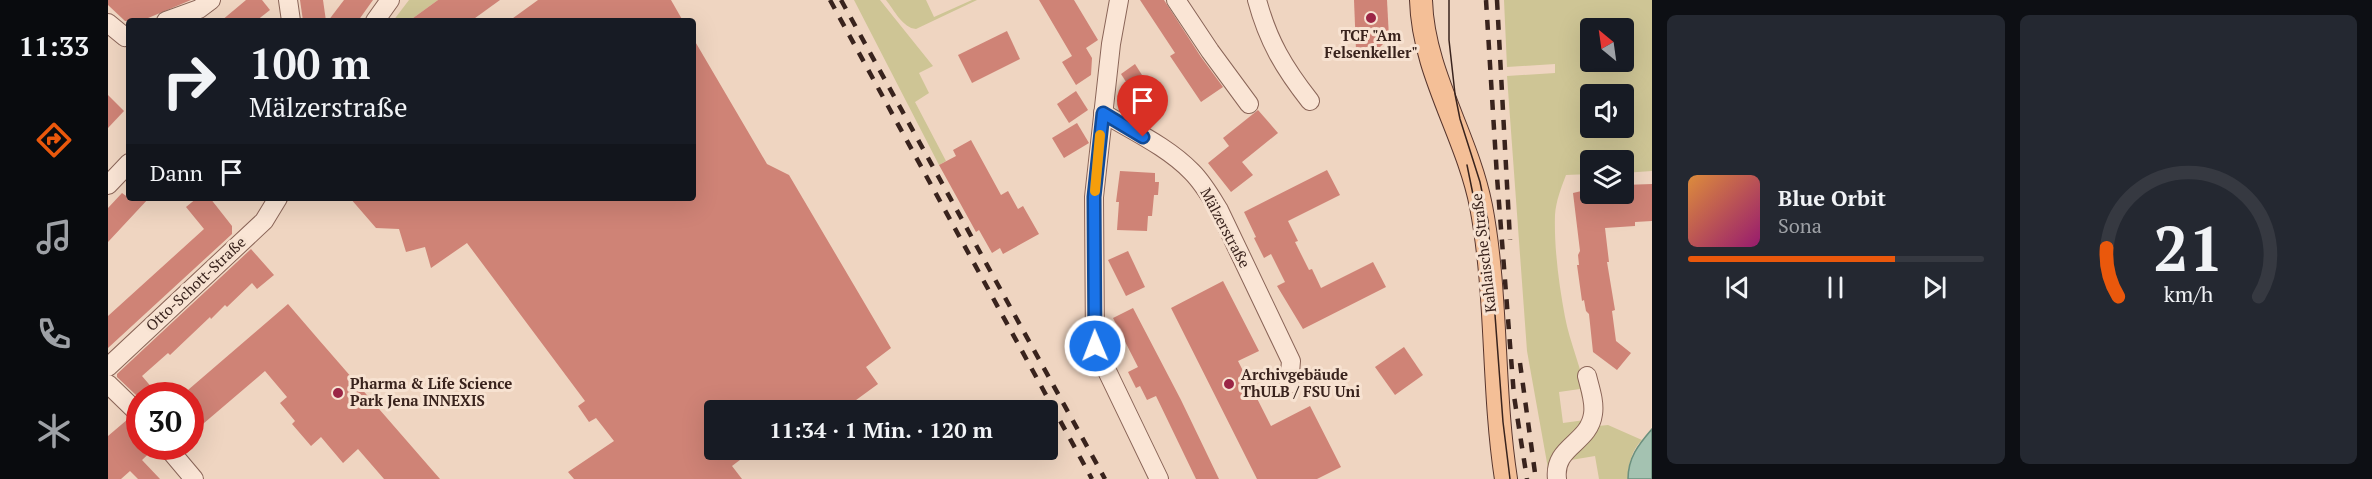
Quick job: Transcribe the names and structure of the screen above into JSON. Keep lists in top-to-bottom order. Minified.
{"streets":{"main road":["Kahlaische Straße"],"street":["Mälzerstraße","Otto-Schott-Straße"]},"places":["TCF \"Am Felsenkeller\"","Archivgebäude ThULB / FSU Uni","Pharma & Life Science Park Jena INNEXIS"],"north":"top left","page":{"tabs":"11:33","turn":["100 m","Mälzerstraße"],"then":"Dann","song":["Blue Orbit","Sona"],"limit":"30","trip":"11:34 · 1 Min. · 120 m","gauge":["21","km/h"]}}
